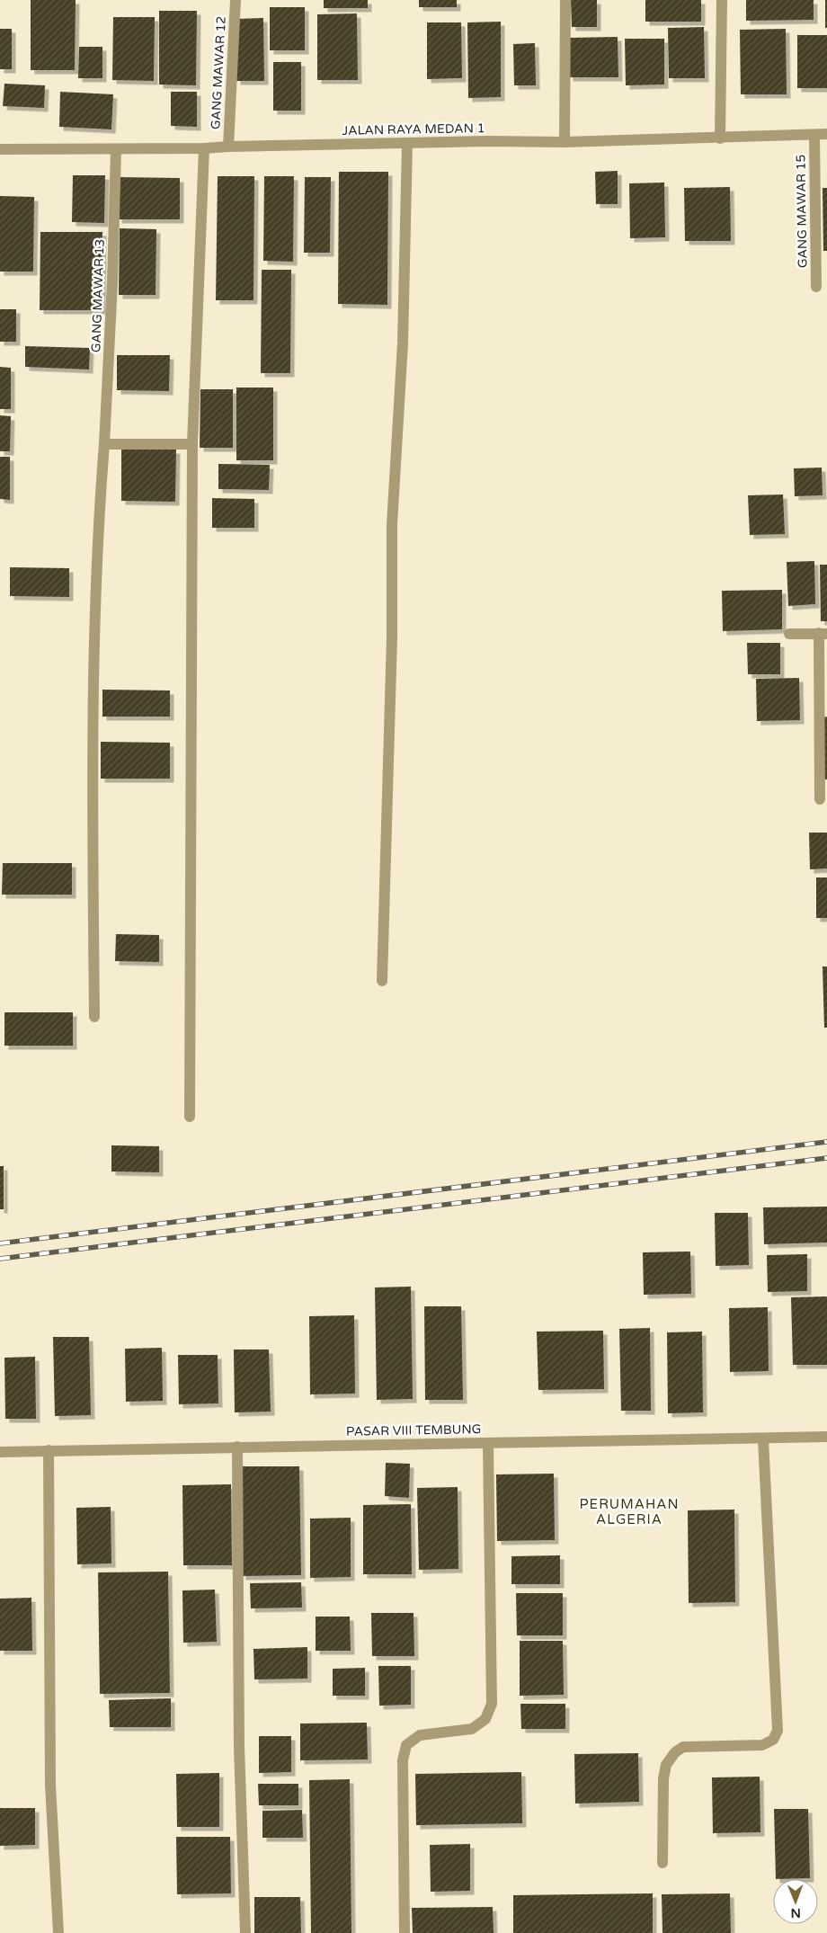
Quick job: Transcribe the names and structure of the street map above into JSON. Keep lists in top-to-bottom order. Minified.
{"streets":{"street":["GANG MAWAR 12","JALAN RAYA MEDAN 1","GANG MAWAR 15","GANG MAWAR 13","PASAR VIII TEMBUNG"]},"crossings":[["GANG MAWAR 12","JALAN RAYA MEDAN 1"],["JALAN RAYA MEDAN 1","GANG MAWAR 15"],["JALAN RAYA MEDAN 1","GANG MAWAR 13"]],"districts":["PERUMAHAN ALGERIA"],"north":"bottom"}
